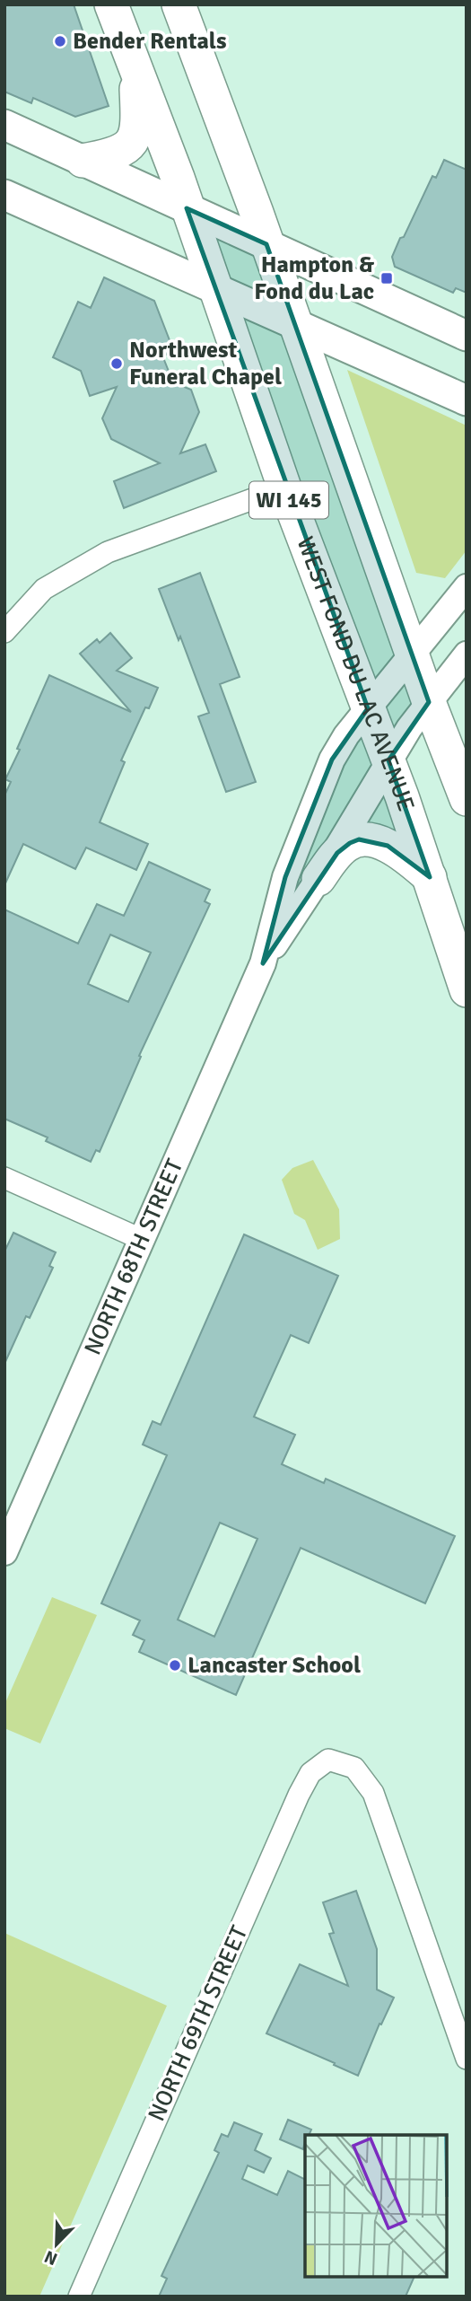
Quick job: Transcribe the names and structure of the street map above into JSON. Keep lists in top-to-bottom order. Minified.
{"streets":{"main road":["WI 145","WEST FOND DU LAC AVENUE"],"street":["NORTH 68TH STREET","NORTH 69TH STREET"]},"crossings":[["WI 145","NORTH 68TH STREET"],["WEST FOND DU LAC AVENUE","NORTH 68TH STREET"]],"places":{"other":["Bender Rentals","Northwest Funeral Chapel","Lancaster School"],"transit":["Hampton & Fond du Lac"]},"north":"bottom left"}
